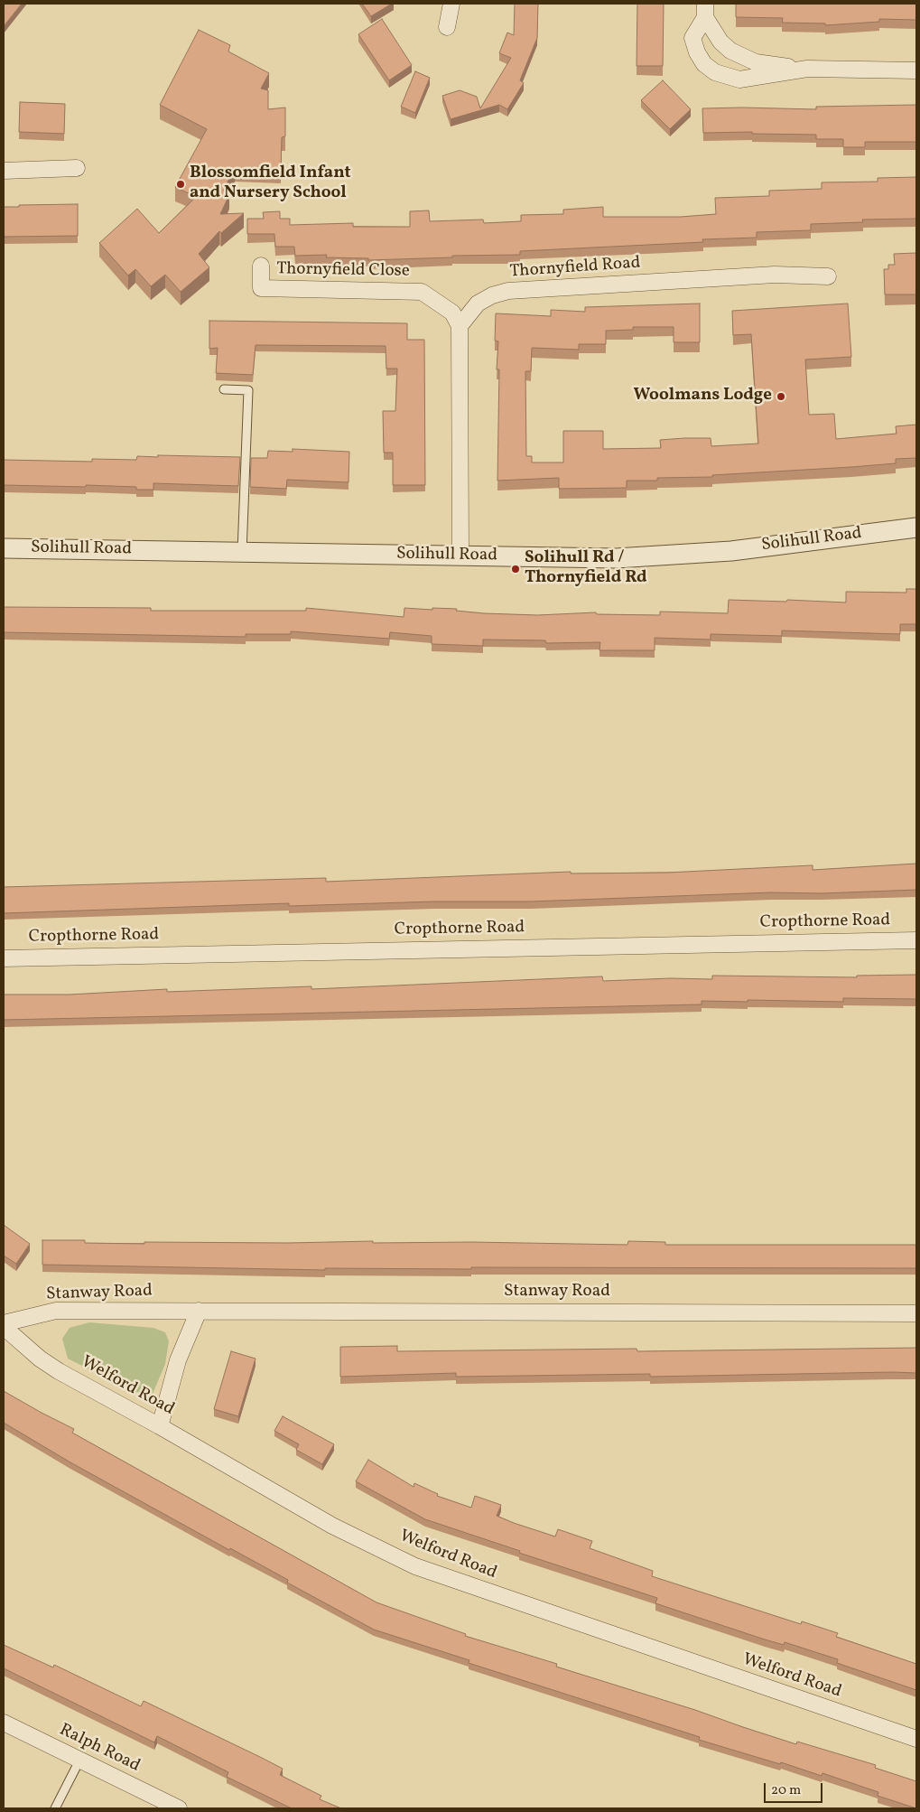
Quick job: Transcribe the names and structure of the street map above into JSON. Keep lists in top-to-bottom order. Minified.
{"streets":{"street":["Thornyfield Road","Thornyfield Close","Solihull Road","Cropthorne Road","Stanway Road","Welford Road","Ralph Road"]},"crossings":[["Thornyfield Road","Thornyfield Close"],["Stanway Road","Welford Road"]],"places":["Blossomfield Infant and Nursery School","Woolmans Lodge","Solihull Rd / Thornyfield Rd"],"scale_bar":"20 m"}
